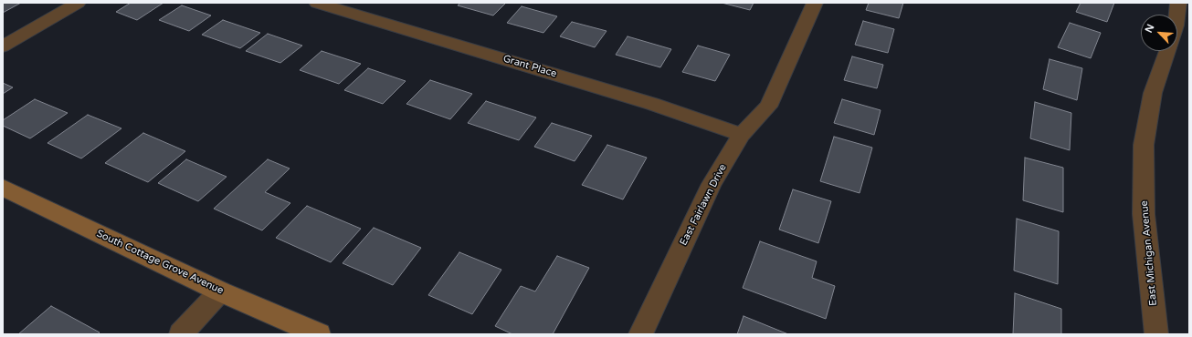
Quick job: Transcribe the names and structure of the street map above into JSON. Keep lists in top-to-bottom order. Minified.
{"streets":{"street":["Grant Place","East Fairlawn Drive","East Michigan Avenue","South Cottage Grove Avenue"]},"crossings":[["Grant Place","East Fairlawn Drive"]],"north":"top left"}
